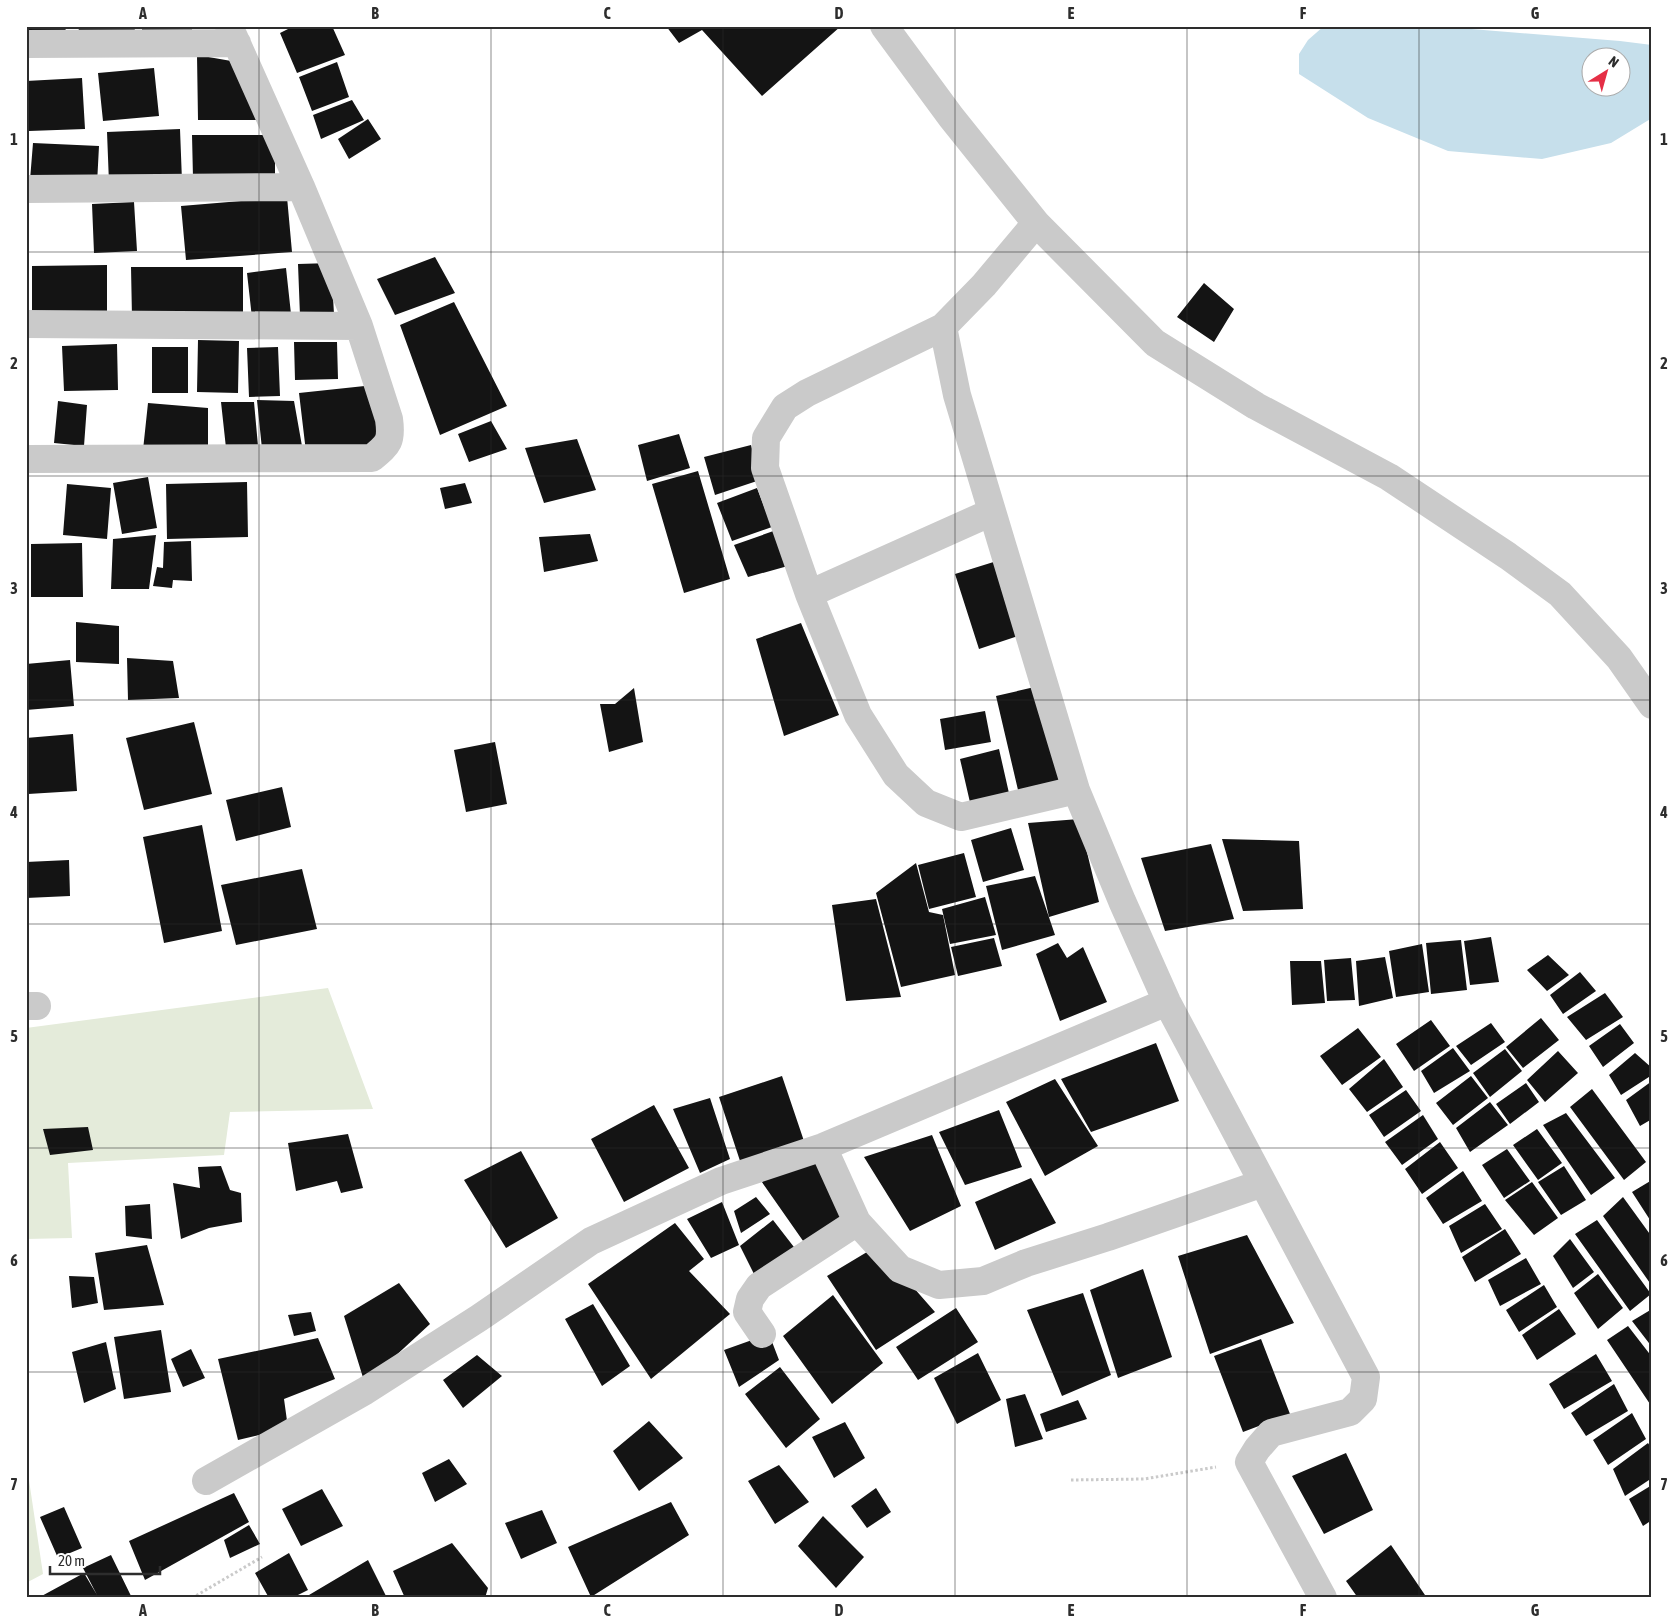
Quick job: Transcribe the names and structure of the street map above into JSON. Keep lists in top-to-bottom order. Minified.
{"scale_bar":"20 m","north":"top right","grid":{"columns":["A","B","C","D","E","F","G"],"rows":["1","2","3","4","5","6","7"]}}
